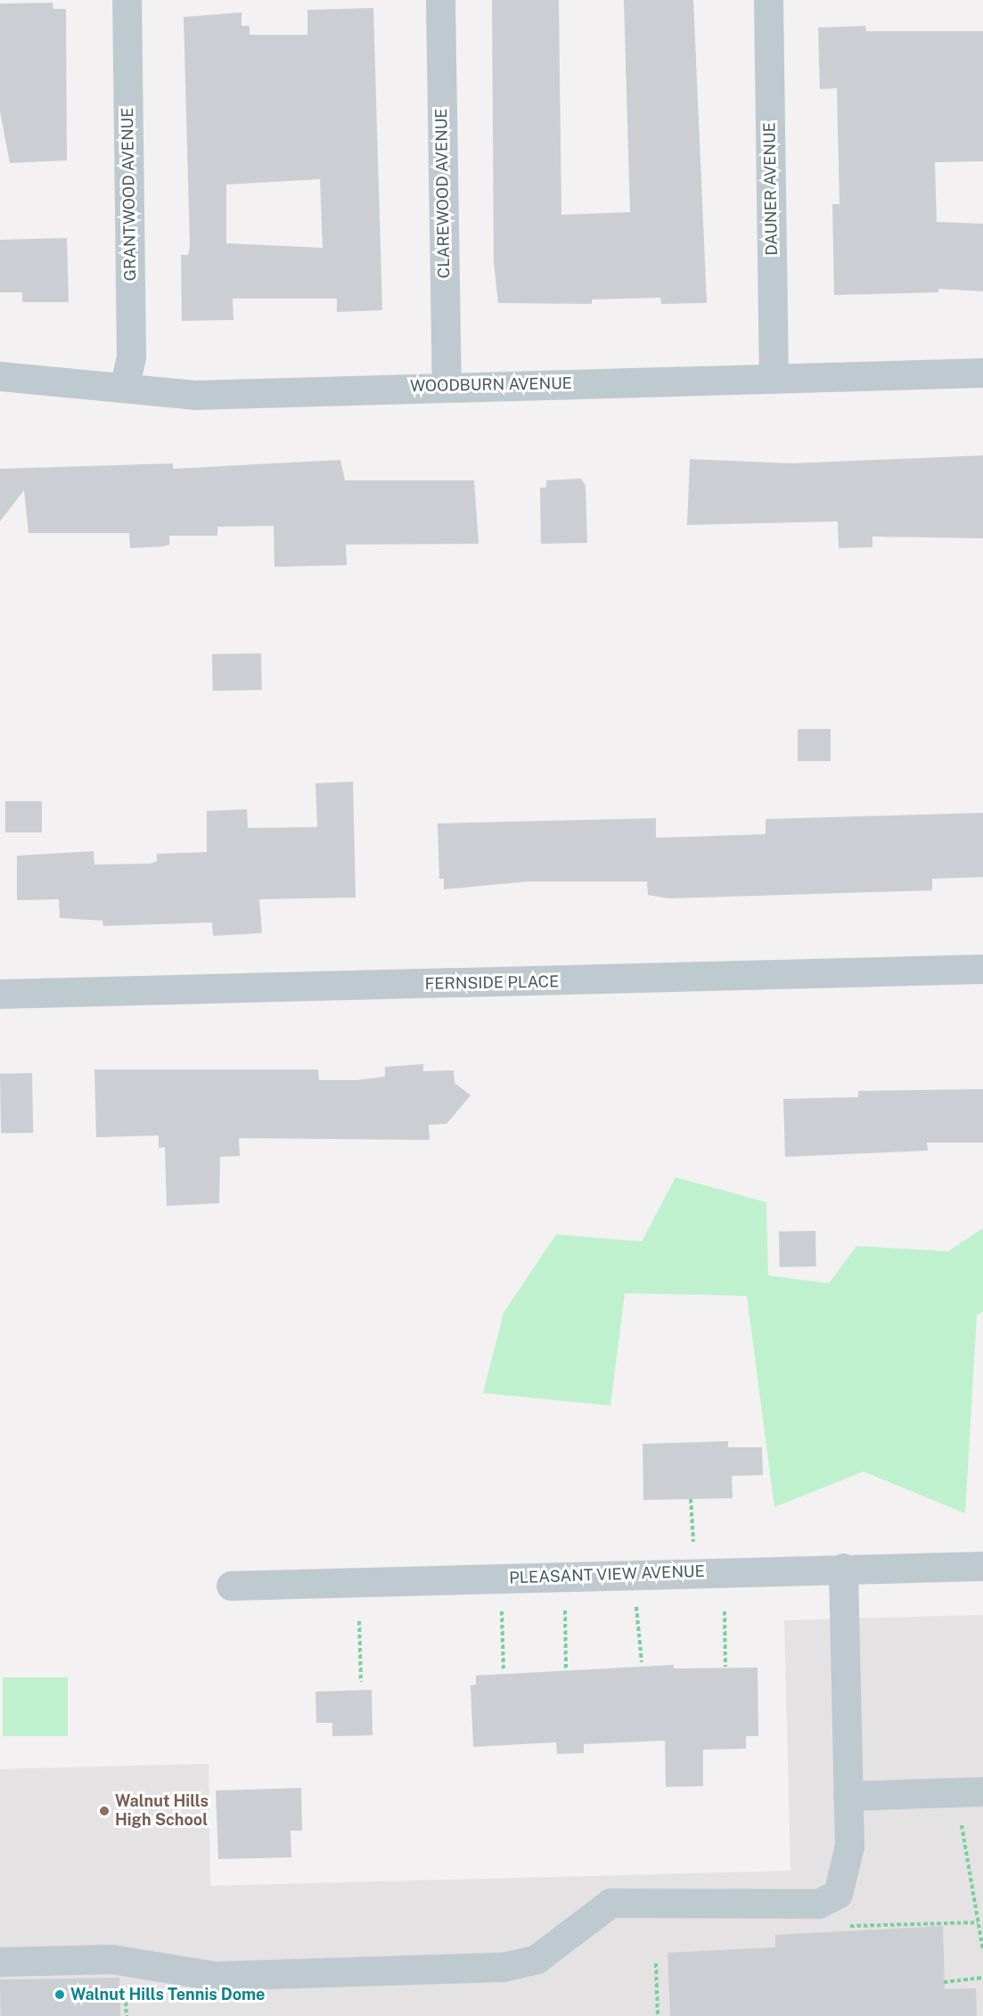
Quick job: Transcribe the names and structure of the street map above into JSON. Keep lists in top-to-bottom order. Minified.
{"streets":{"street":["DAUNER AVENUE","CLAREWOOD AVENUE","GRANTWOOD AVENUE","WOODBURN AVENUE","FERNSIDE PLACE","PLEASANT VIEW AVENUE"]},"crossings":[["DAUNER AVENUE","WOODBURN AVENUE"],["CLAREWOOD AVENUE","WOODBURN AVENUE"],["GRANTWOOD AVENUE","WOODBURN AVENUE"]],"places":["Walnut Hills High School","Walnut Hills Tennis Dome"]}
